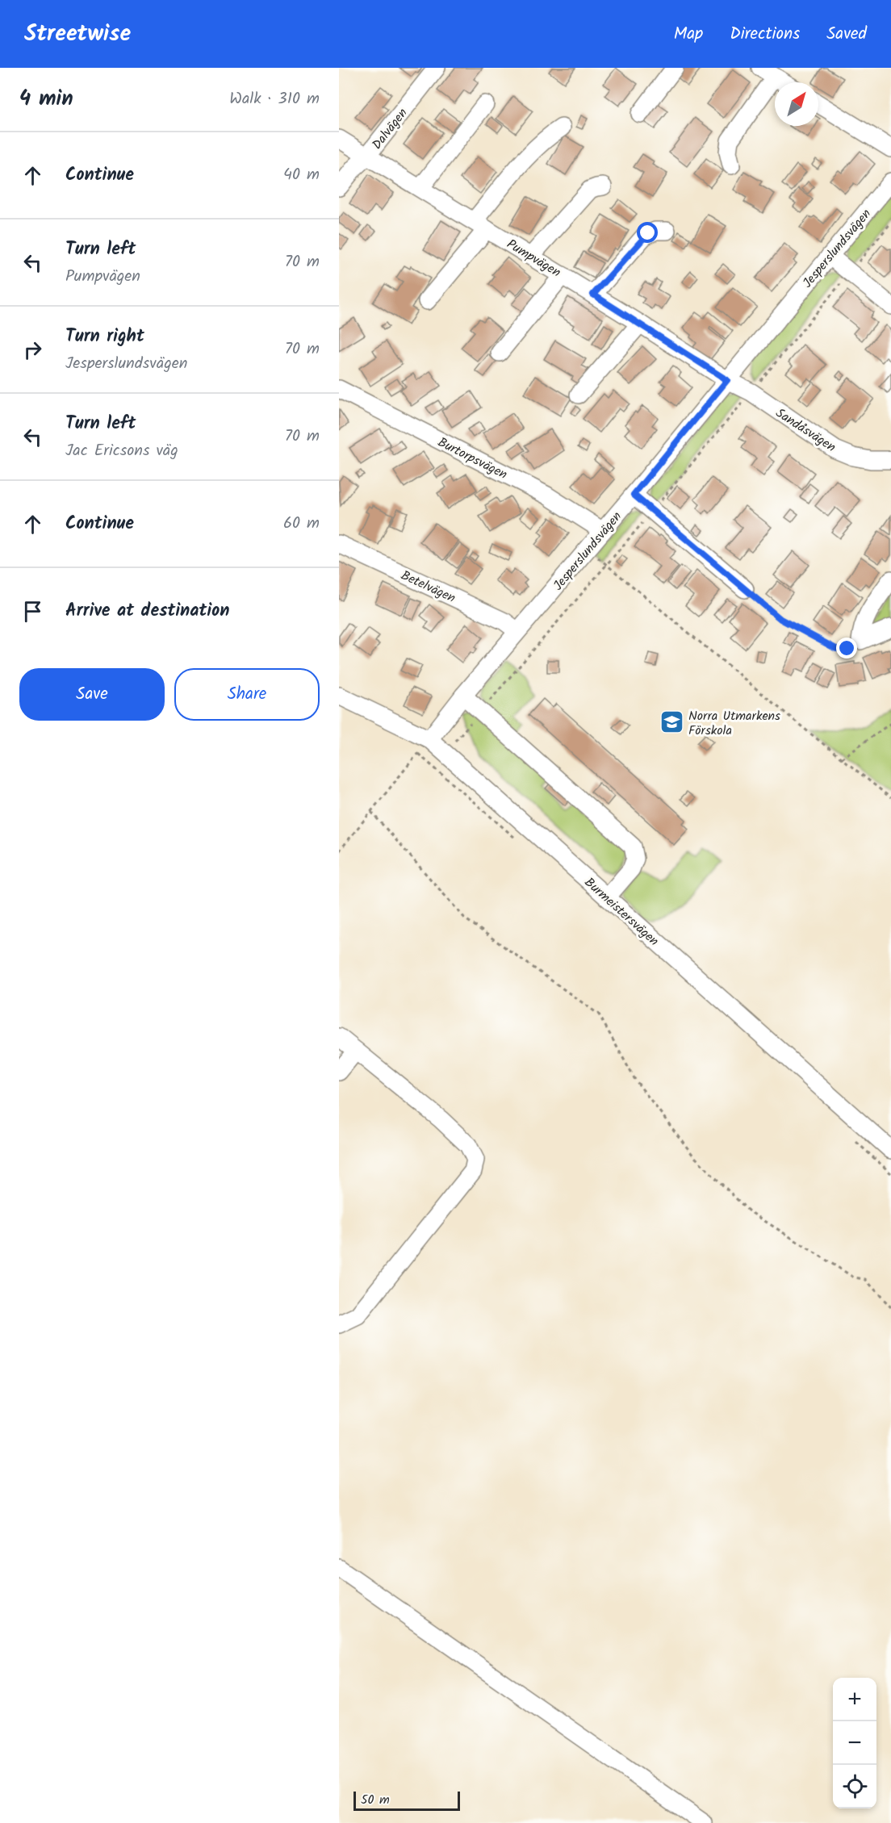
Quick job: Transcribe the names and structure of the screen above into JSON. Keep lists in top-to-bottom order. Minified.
{"streets":{"street":["Dalvägen","Jesperslundsvägen","Pumpvägen","Sandåsvägen","Burtorpsvägen","Betelvägen","Burmeistersvägen"]},"crossings":[["Dalvägen","Pumpvägen"],["Jesperslundsvägen","Pumpvägen"],["Jesperslundsvägen","Sandåsvägen"],["Jesperslundsvägen","Burtorpsvägen"],["Jesperslundsvägen","Betelvägen"],["Jesperslundsvägen","Burmeistersvägen"],["Pumpvägen","Sandåsvägen"]],"places":{"school or university":["Norra Utmarkens Förskola"]},"scale_bar":"50 m","north":"top right","page":{"header":"Streetwise","nav":["Map","Directions","Saved"],"heading":["4 min","Walk · 310 m"],"list":[["Continue","40 m"],["Turn left","Pumpvägen","70 m"],["Turn right","Jesperslundsvägen","70 m"],["Turn left","Jac Ericsons väg","70 m"],["Continue","60 m"],"Arrive at destination"],"buttons":["Save","Share"],"map_buttons":["+","−"],"scale":"50 m"}}
